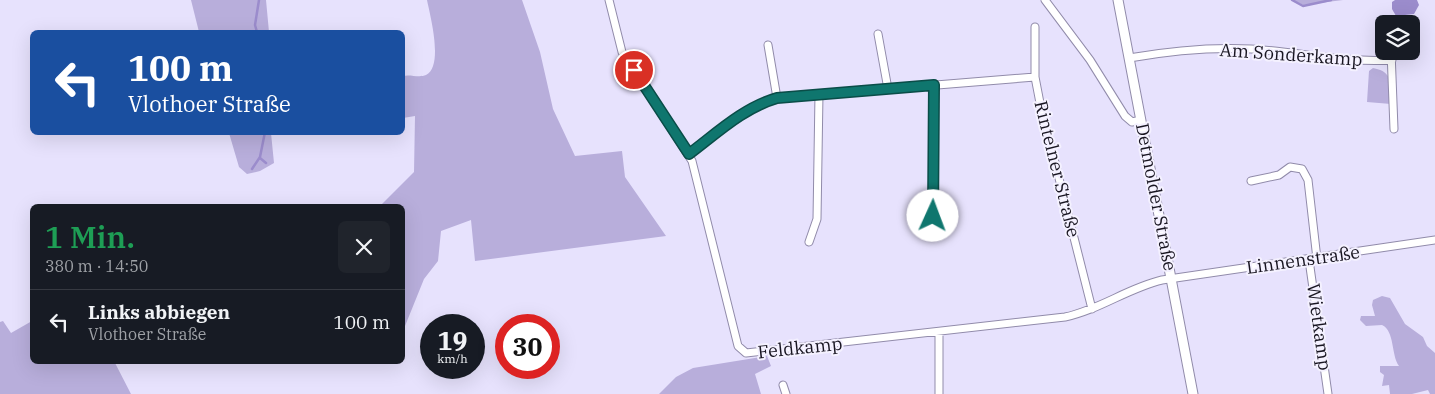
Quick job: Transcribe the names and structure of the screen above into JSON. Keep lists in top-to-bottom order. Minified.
{"streets":{"street":["Am Sonderkamp","Rintelner Straße","Detmolder Straße","Linnenstraße","Wietkamp","Feldkamp"]},"crossings":[["Am Sonderkamp","Detmolder Straße"],["Rintelner Straße","Feldkamp"],["Detmolder Straße","Linnenstraße"],["Detmolder Straße","Feldkamp"],["Linnenstraße","Wietkamp"],["Linnenstraße","Feldkamp"]],"page":{"turn":["100 m","Vlothoer Straße"],"heading":["1 Min.","380 m · 14:50"],"list":[{"name":"Links abbiegen","note":"Vlothoer Straße","value":"100 m"}],"speed":"19 km/h","limit":"30"}}
